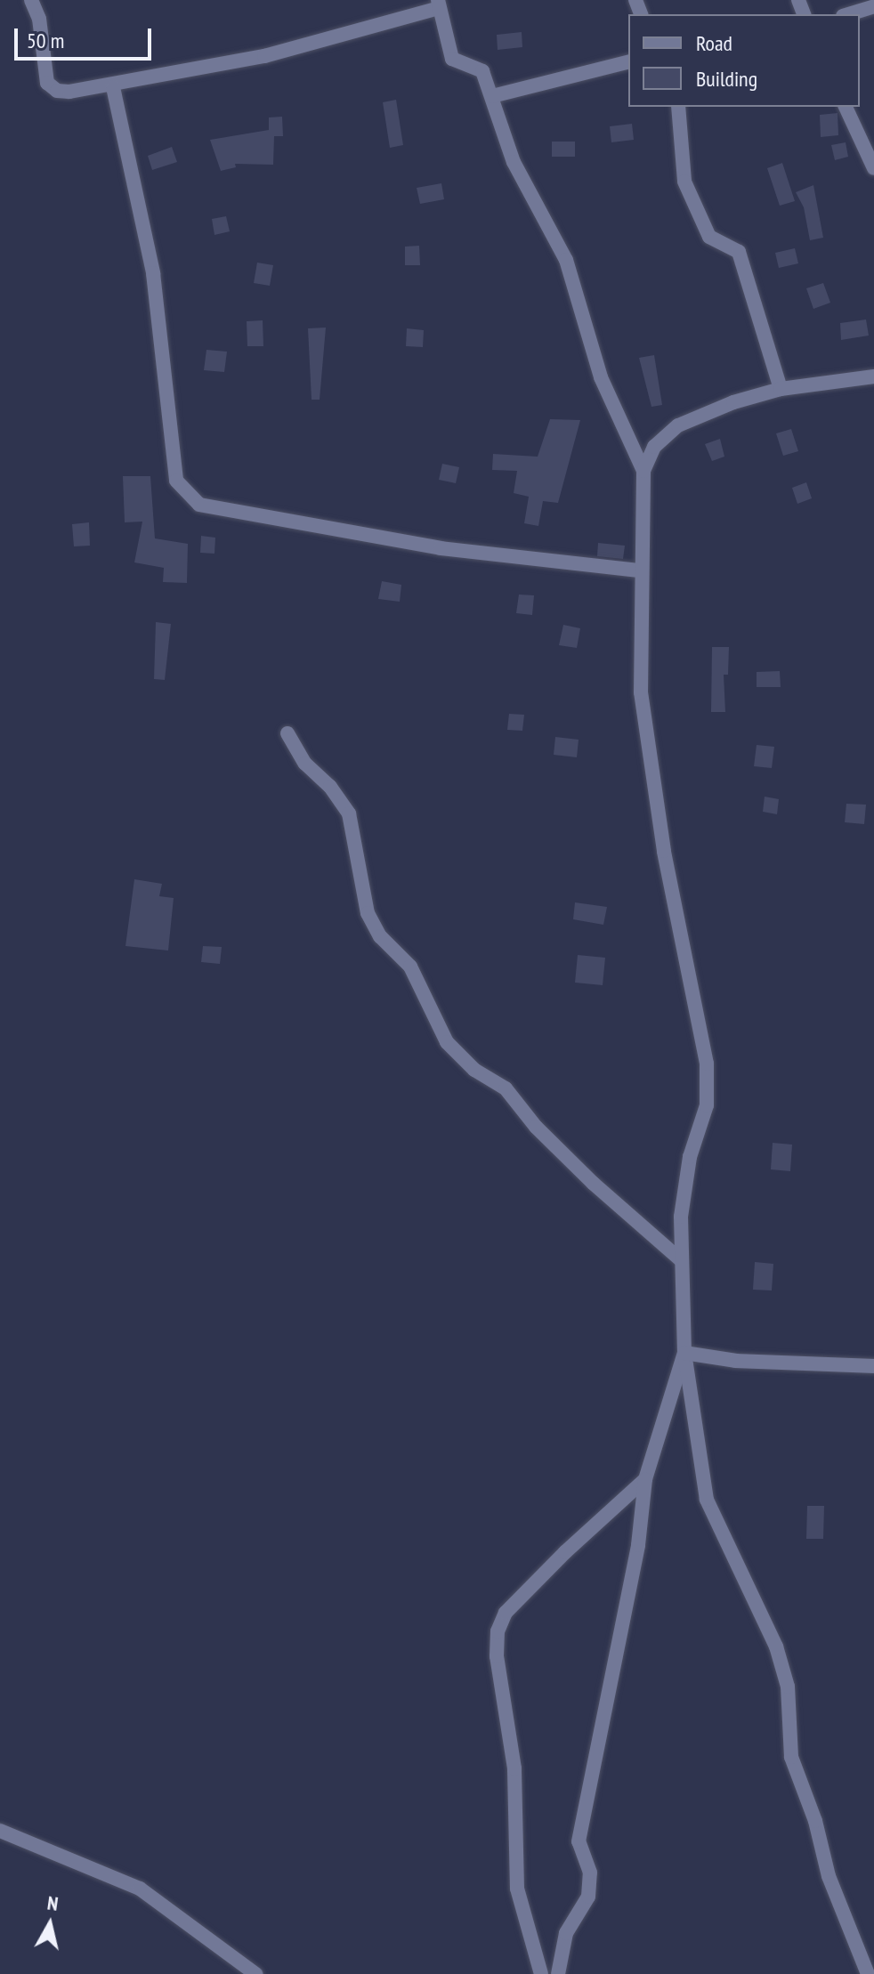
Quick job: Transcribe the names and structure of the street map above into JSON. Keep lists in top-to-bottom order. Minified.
{"legend":["Road","Building"],"scale_bar":"50 m","north":"top"}
